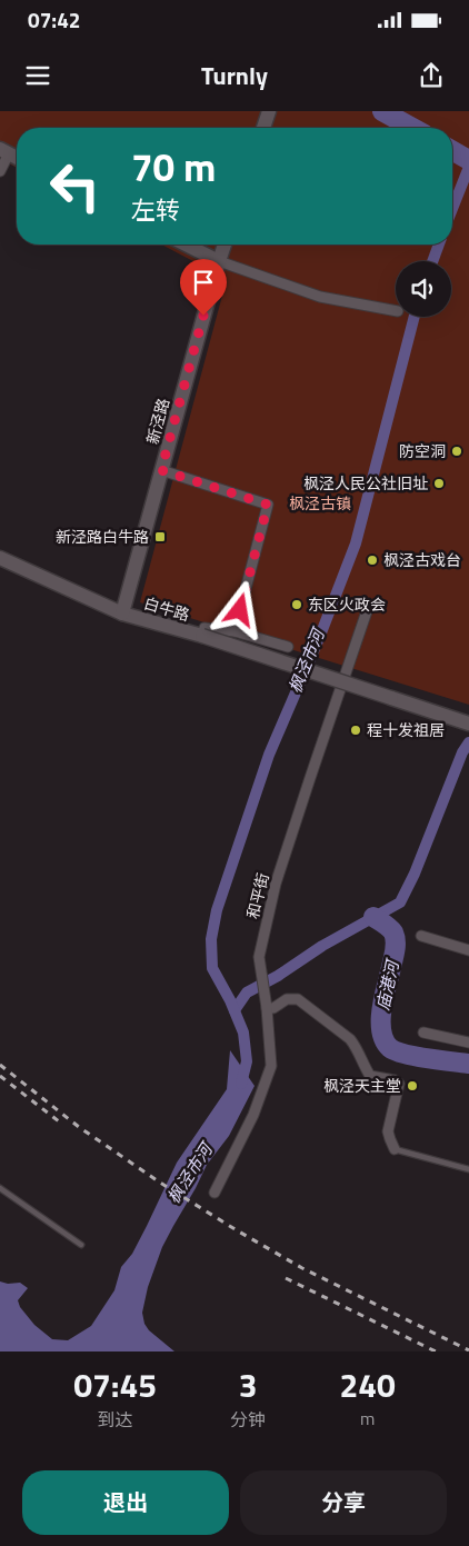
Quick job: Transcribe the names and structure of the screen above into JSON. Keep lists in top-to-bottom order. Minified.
{"streets":{"street":["新泾路","白牛路","和平街"]},"crossings":[["新泾路","白牛路"]],"water":["枫泾市河","庙港河"],"parks":["枫泾古镇"],"places":{"other":["防空洞","枫泾人民公社旧址","枫泾古戏台","东区火政会","程十发祖居","枫泾天主堂"],"transit":["新泾路白牛路"]},"page":{"status":"07:42","header":"Turnly","turn":["70 m","左转"],"eta":["07:45","到达","3","分钟","240","m"],"buttons":["退出","分享"]}}
